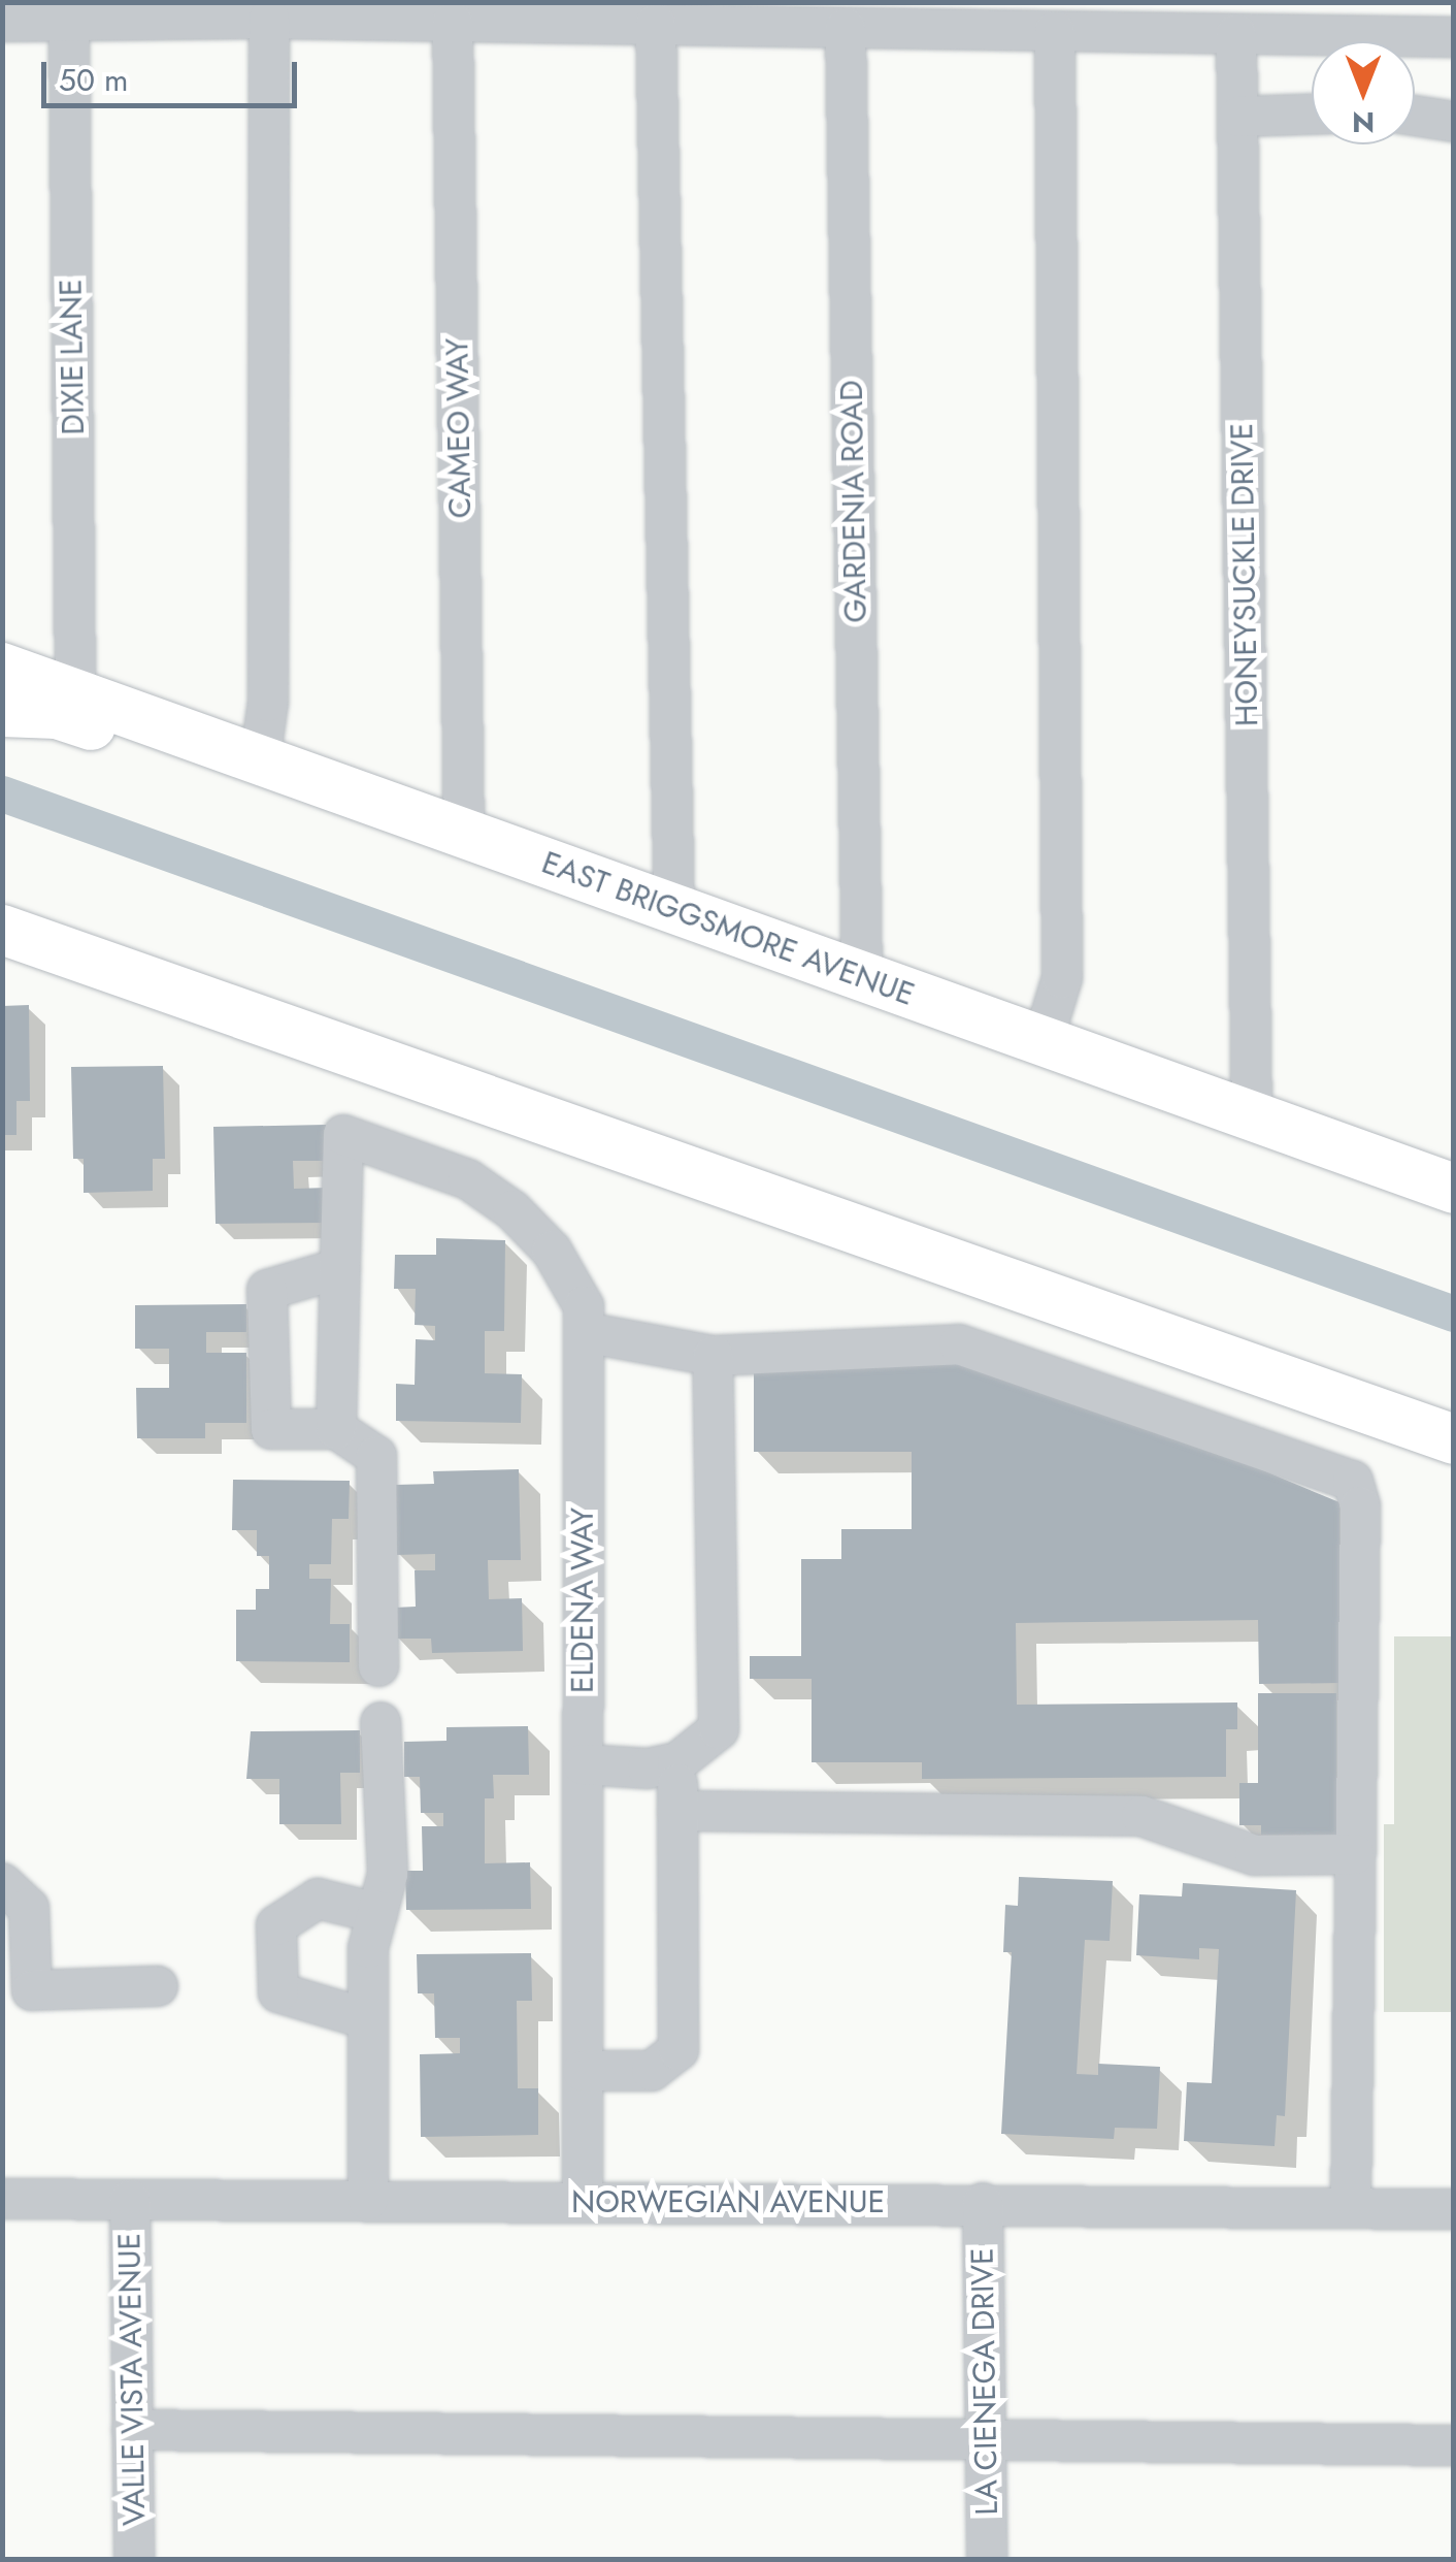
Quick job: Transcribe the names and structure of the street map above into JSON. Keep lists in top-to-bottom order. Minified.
{"streets":{"main road":["EAST BRIGGSMORE AVENUE"],"street":["DIXIE LANE","CAMEO WAY","GARDENIA ROAD","HONEYSUCKLE DRIVE","ELDENA WAY","NORWEGIAN AVENUE","VALLE VISTA AVENUE","LA CIENEGA DRIVE"]},"crossings":[["DIXIE LANE","EAST BRIGGSMORE AVENUE"],["CAMEO WAY","EAST BRIGGSMORE AVENUE"],["GARDENIA ROAD","EAST BRIGGSMORE AVENUE"],["HONEYSUCKLE DRIVE","EAST BRIGGSMORE AVENUE"],["ELDENA WAY","NORWEGIAN AVENUE"],["NORWEGIAN AVENUE","VALLE VISTA AVENUE"],["NORWEGIAN AVENUE","LA CIENEGA DRIVE"]],"scale_bar":"50 m","north":"bottom"}
